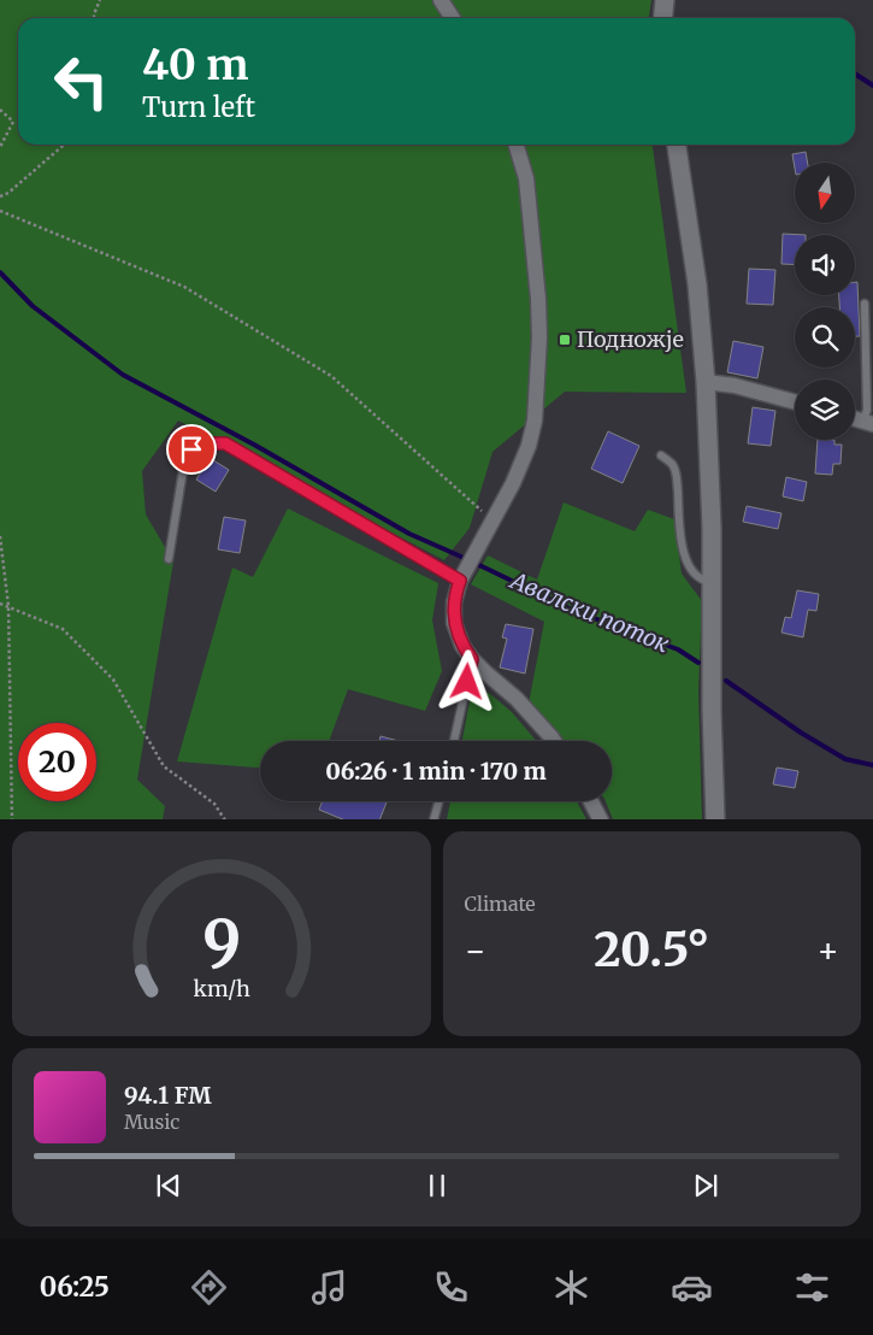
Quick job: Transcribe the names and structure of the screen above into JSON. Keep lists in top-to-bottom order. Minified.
{"water":["Авалски поток"],"places":{"transit":["Подножје"]},"north":"bottom","page":{"turn":["40 m","Turn left"],"limit":"20","trip":"06:26 · 1 min · 170 m","tile":"Climate","heat":["−","20.5°","+"],"song":["94.1 FM","Music"],"tabs":"06:25","gauge":["9","km/h"]}}
